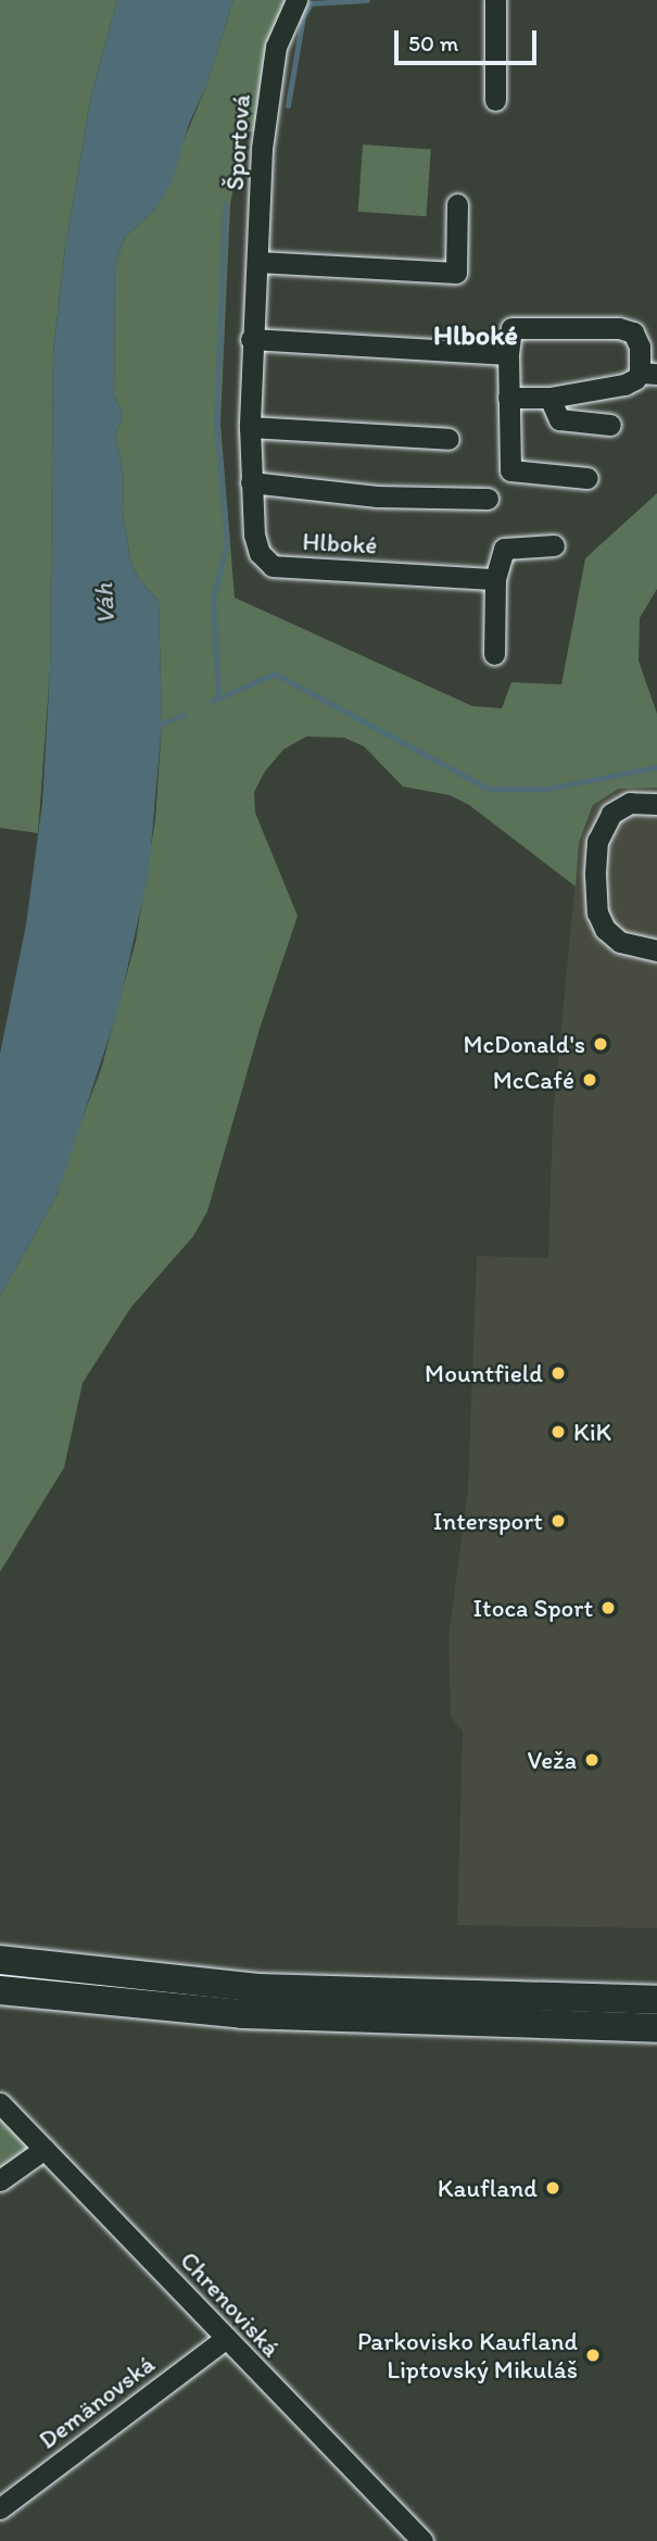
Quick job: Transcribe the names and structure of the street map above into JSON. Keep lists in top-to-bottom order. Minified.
{"streets":{"street":["Športová","Hlboké","Chrenoviská","Demänovská"]},"crossings":[["Športová","Hlboké"],["Chrenoviská","Demänovská"]],"districts":["Hlboké"],"water":["Váh"],"places":["McDonald's","McCafé","Mountfield","KiK","Intersport","Itoca Sport","Veža","Kaufland","Parkovisko Kaufland Liptovský Mikuláš"],"scale_bar":"50 m"}
